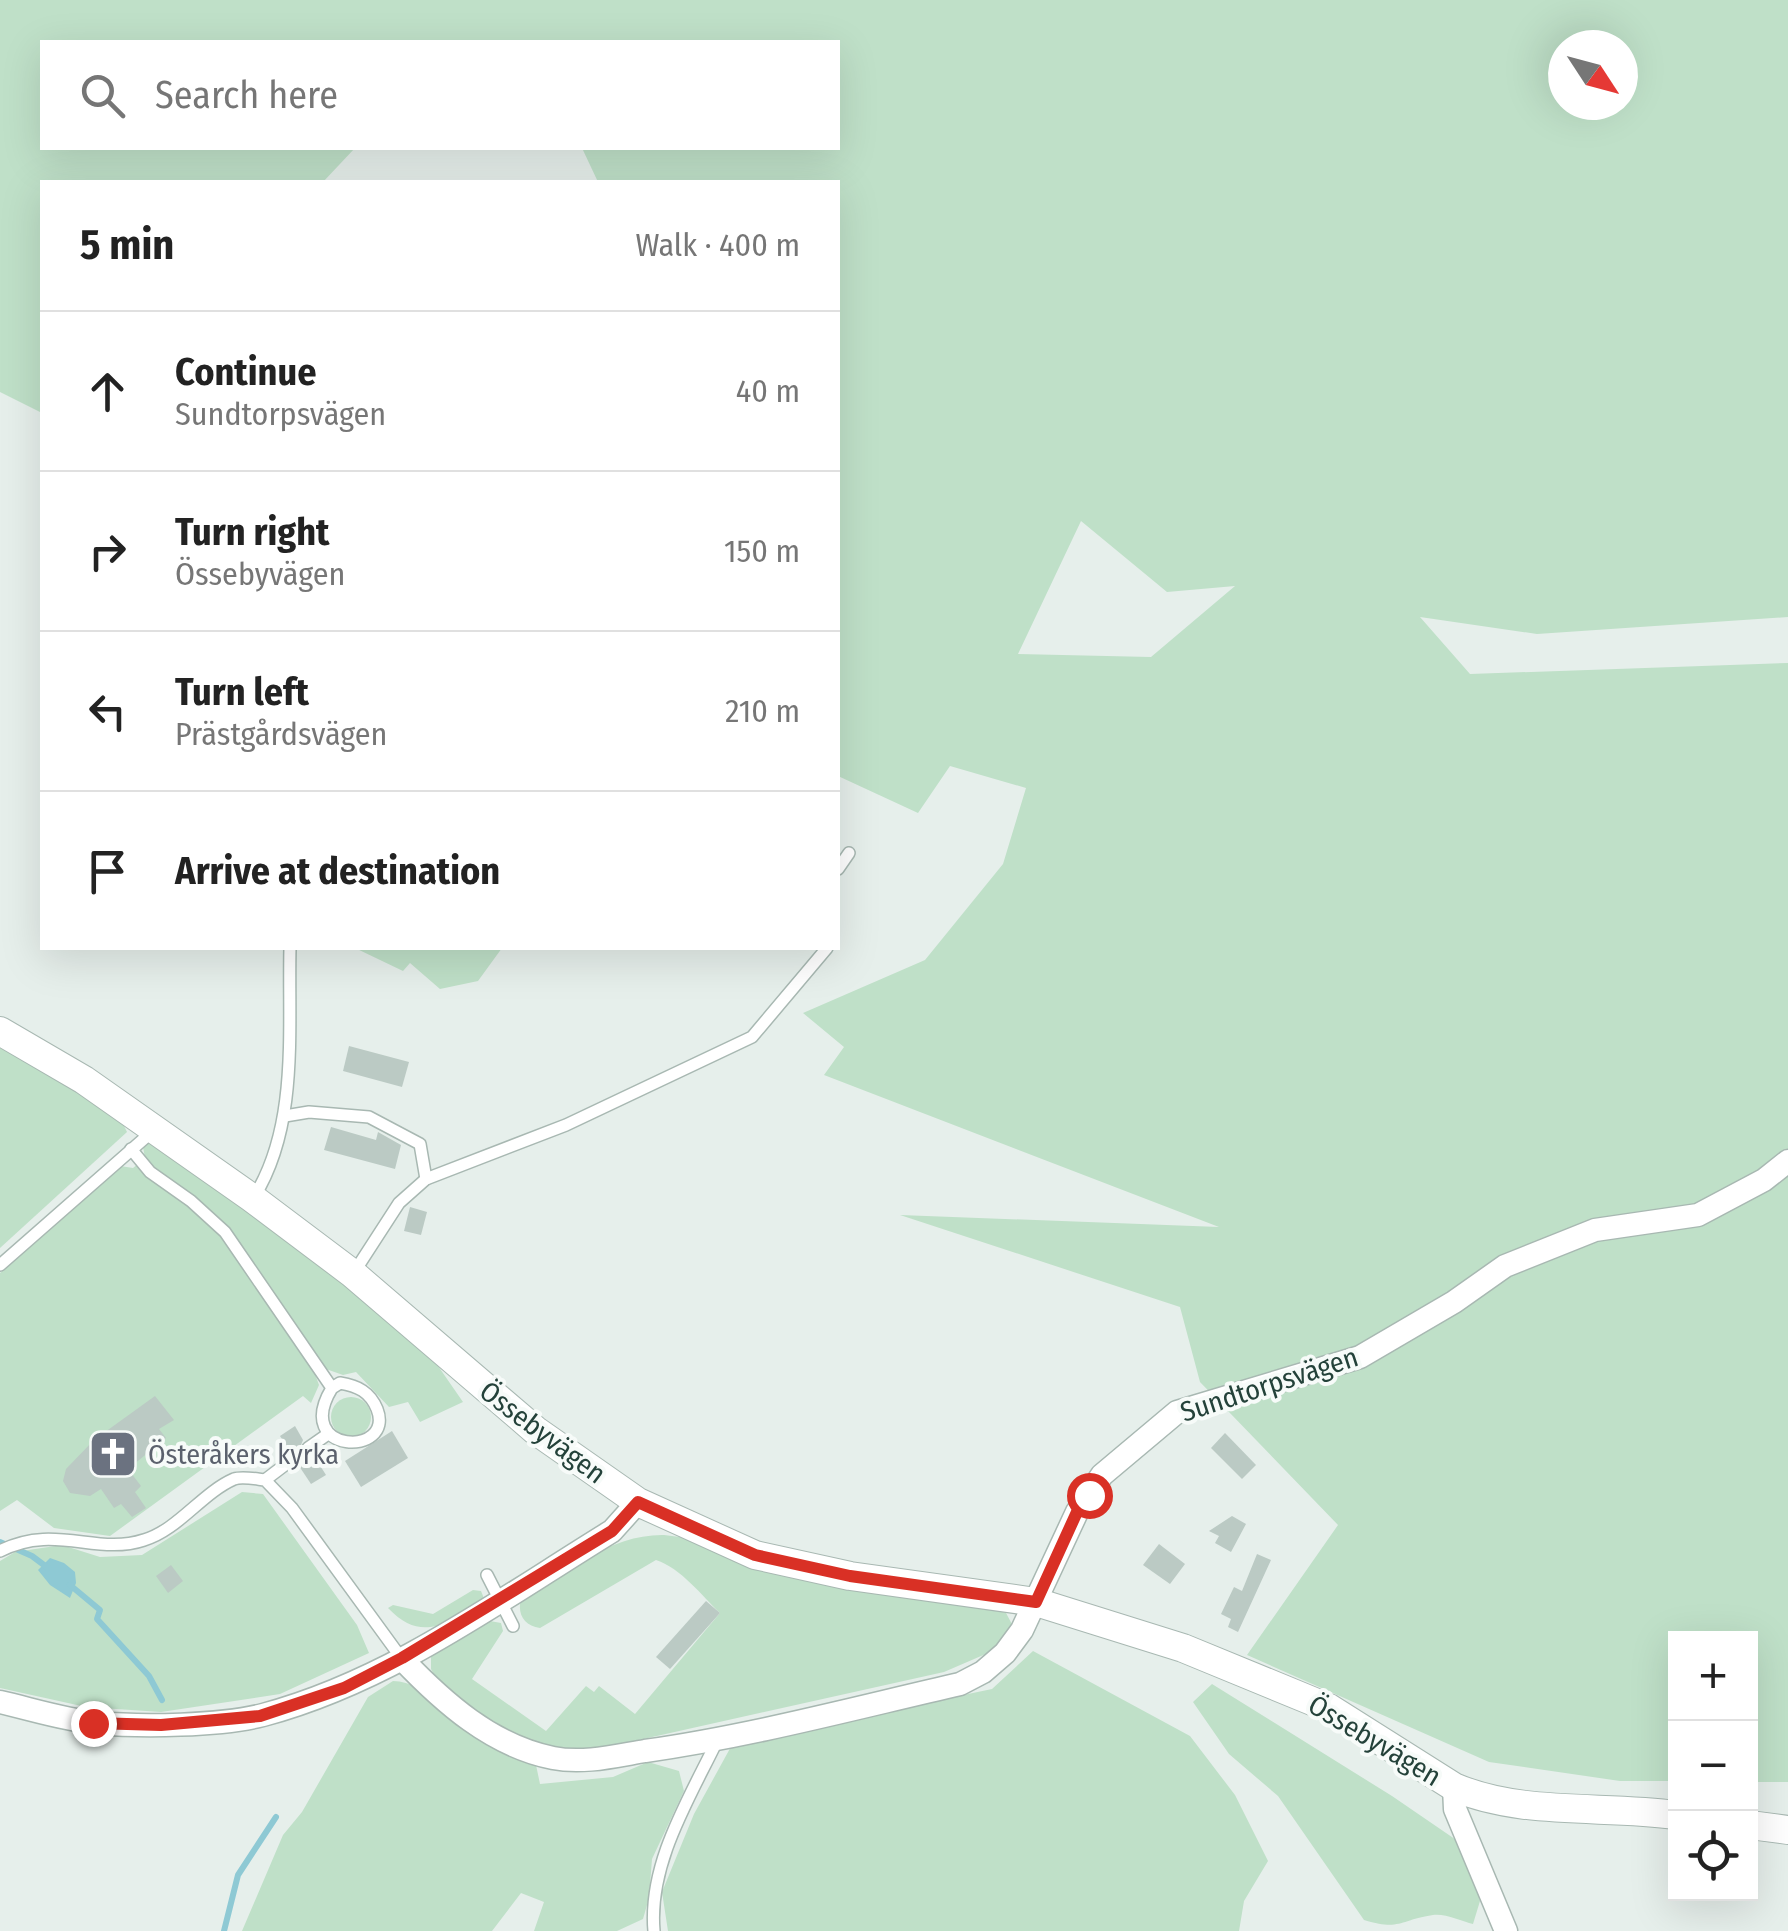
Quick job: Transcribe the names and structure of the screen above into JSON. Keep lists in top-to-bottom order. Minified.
{"streets":{"street":["Sundtorpsvägen","Össebyvägen"]},"crossings":[["Sundtorpsvägen","Össebyvägen"]],"places":{"church":["Österåkers kyrka"]},"north":"bottom right","page":{"search":"Search here","heading":["5 min","Walk · 400 m"],"list":[["Continue","Sundtorpsvägen","40 m"],["Turn right","Össebyvägen","150 m"],["Turn left","Prästgårdsvägen","210 m"],"Arrive at destination"],"map_buttons":["+","−"]}}
